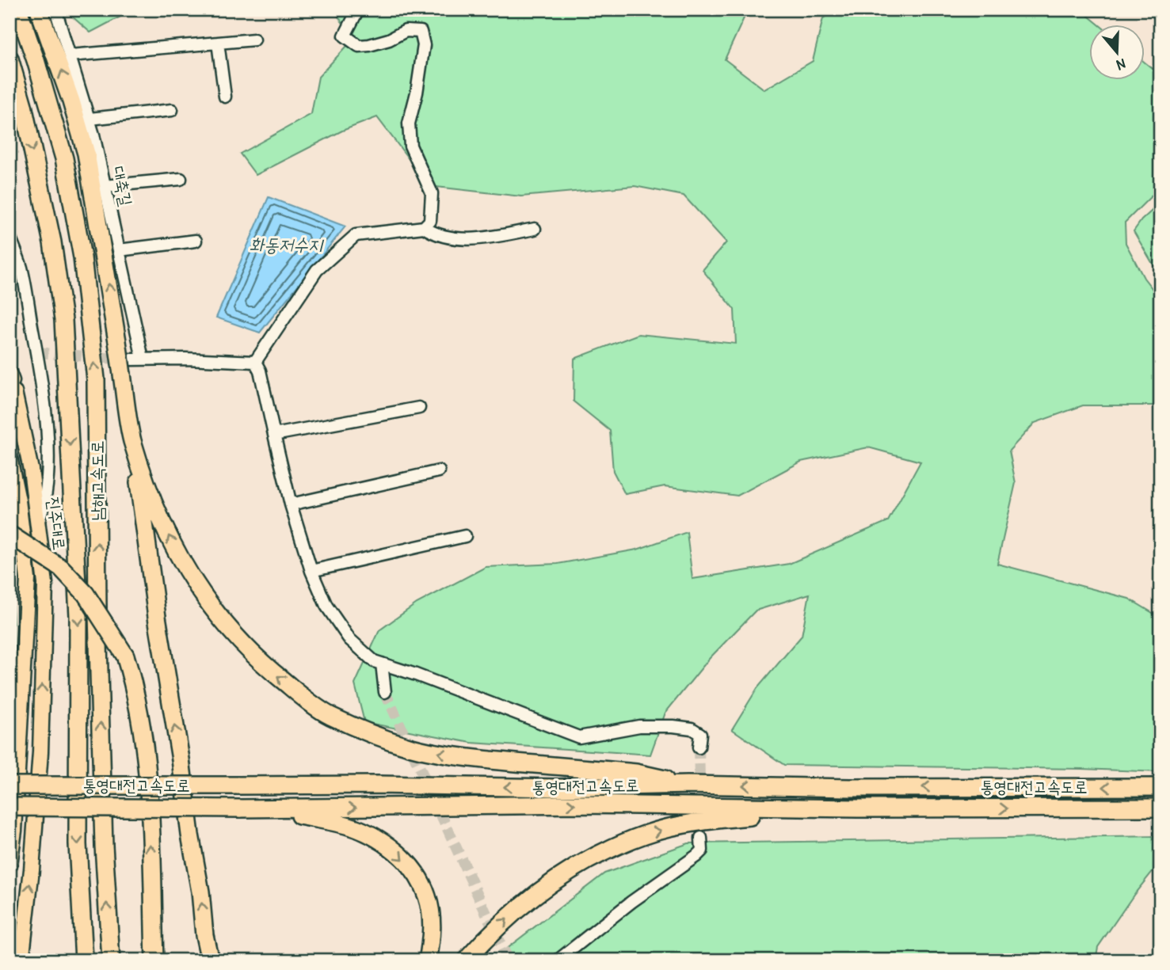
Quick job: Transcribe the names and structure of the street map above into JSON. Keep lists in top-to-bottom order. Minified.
{"streets":{"highway":["남해고속도로","통영대전고속도로"],"main road":["진주대로"],"street":["대축길"]},"water":["화동저수지"],"north":"bottom"}
